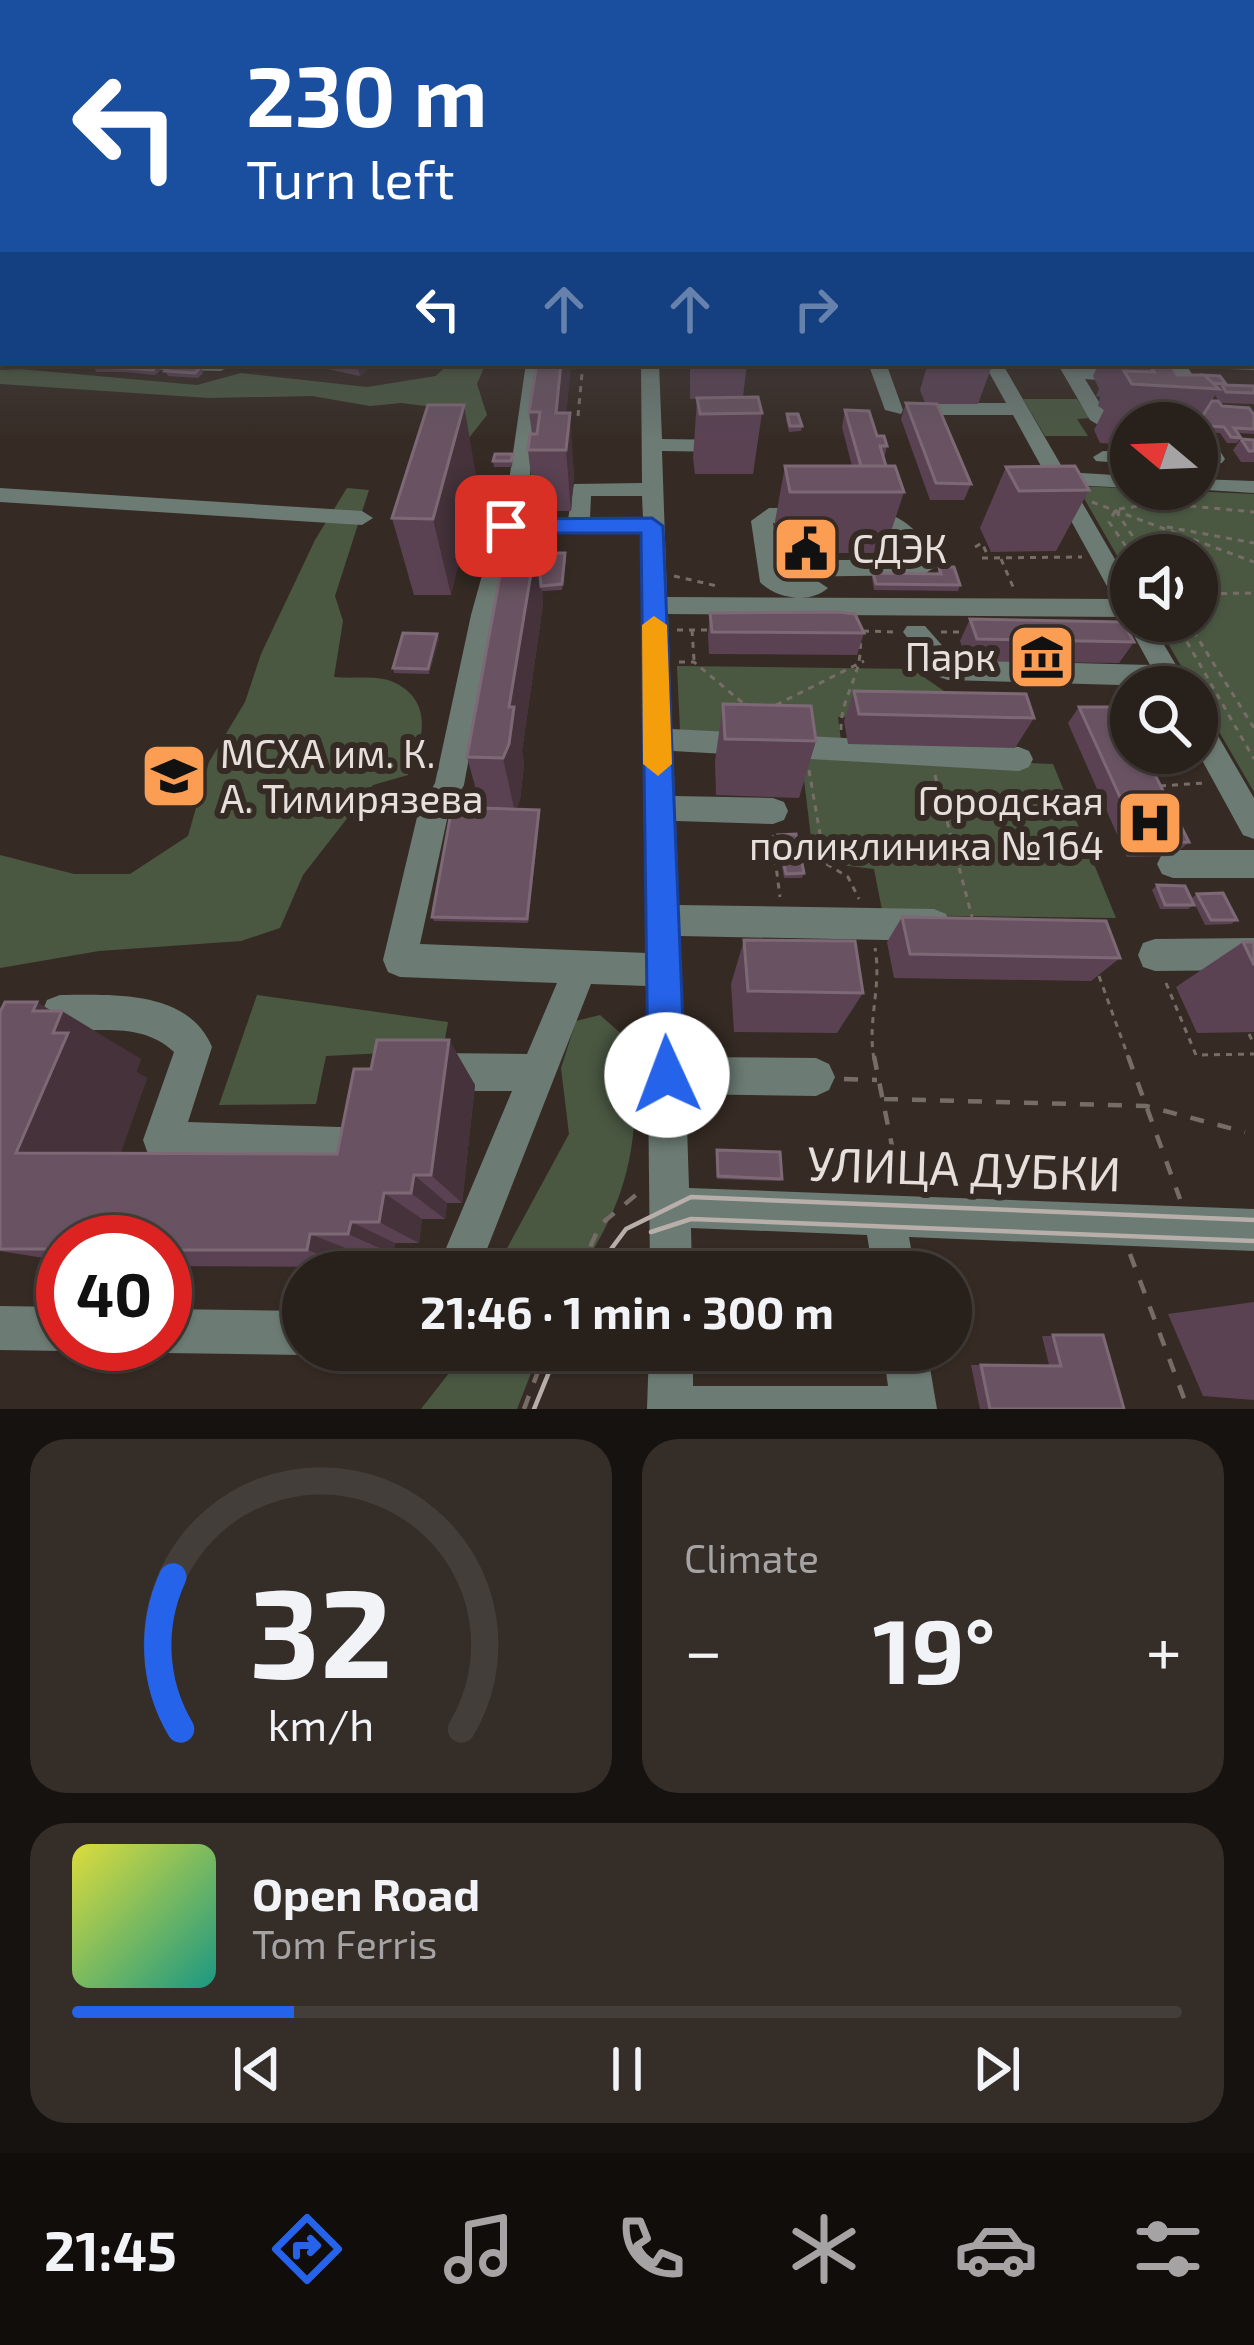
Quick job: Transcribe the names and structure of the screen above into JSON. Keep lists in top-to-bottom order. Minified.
{"streets":{"street":["УЛИЦА ДУБКИ"]},"places":{"public building":["СДЭК"],"museum":["Парк"],"school or university":["МСХА им. К. А. Тимирязева"],"hospital":["Городская поликлиника №164"]},"north":"left","page":{"turn":["230 m","Turn left"],"limit":"40","trip":"21:46 · 1 min · 300 m","tile":"Climate","heat":["−","19°","+"],"song":["Open Road","Tom Ferris"],"tabs":"21:45","gauge":["32","km/h"]}}
